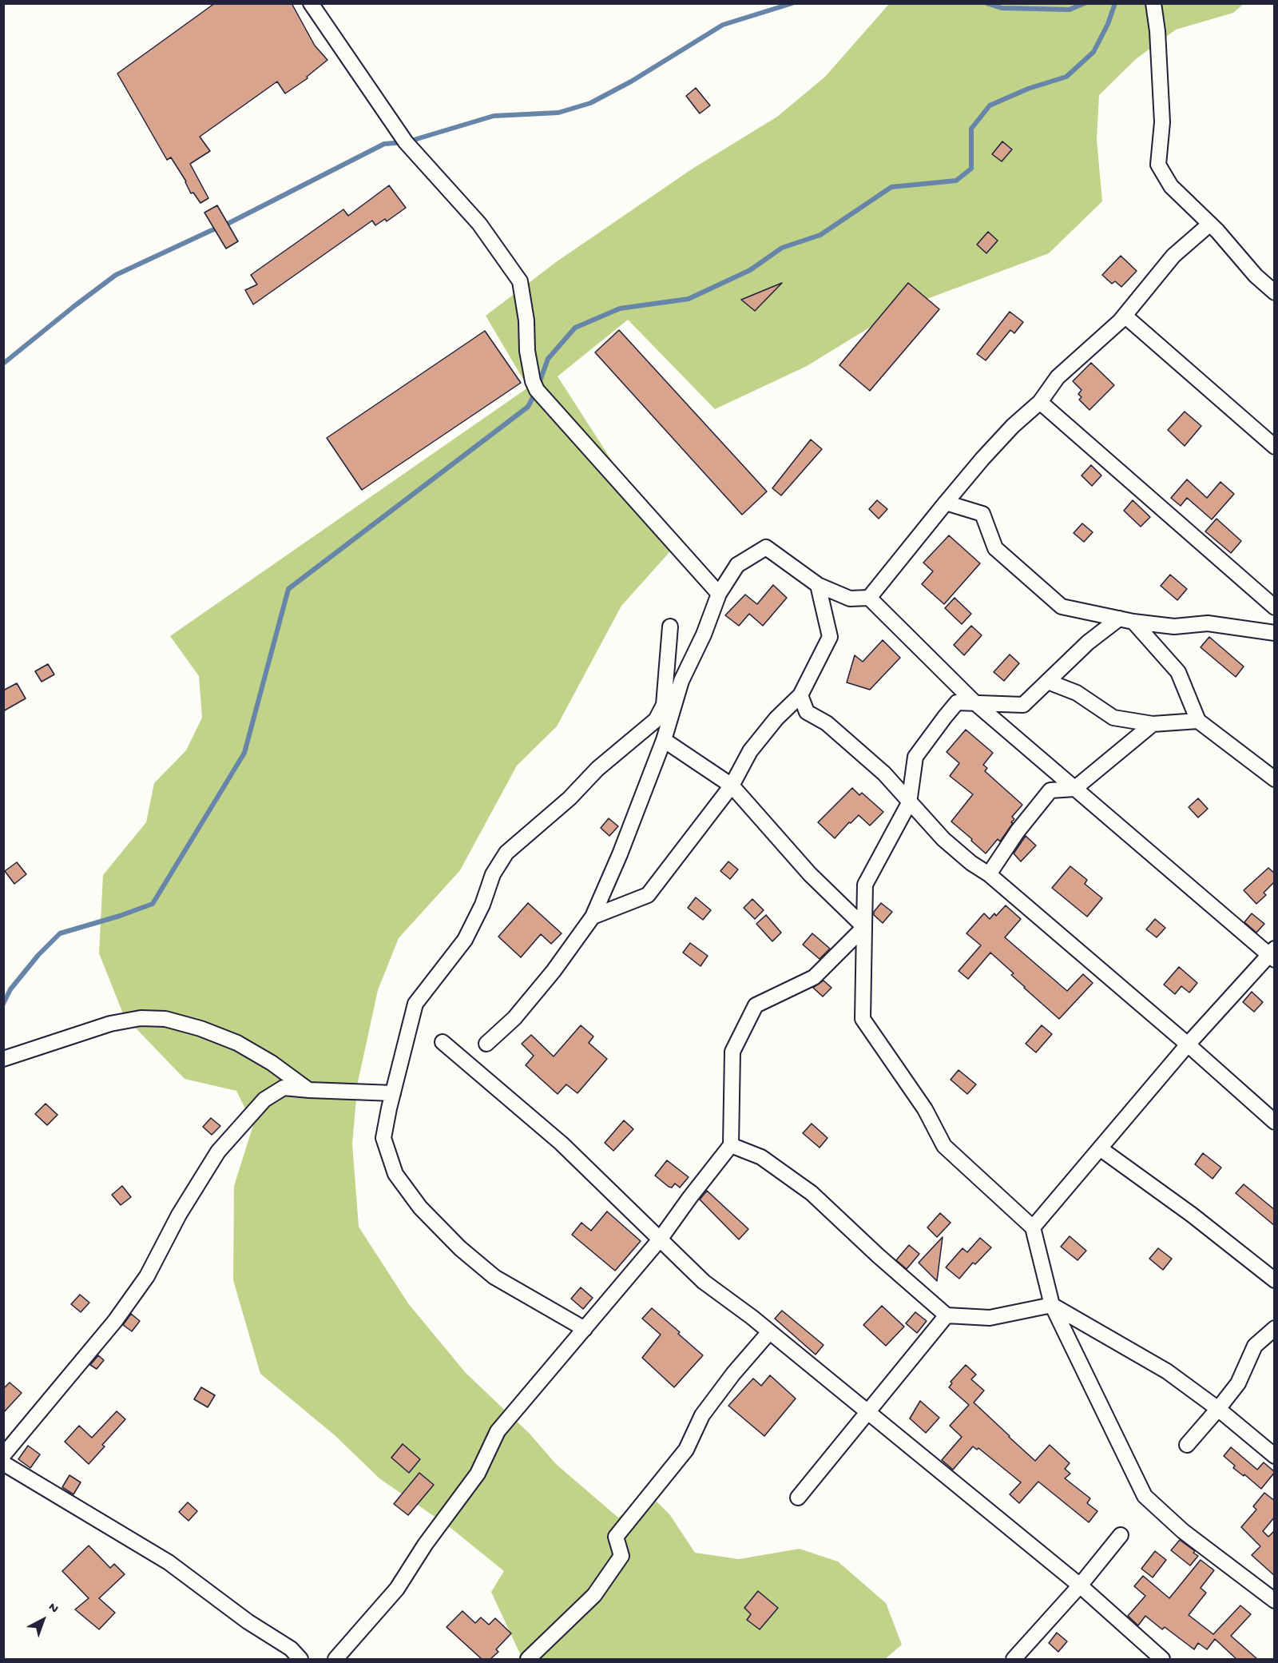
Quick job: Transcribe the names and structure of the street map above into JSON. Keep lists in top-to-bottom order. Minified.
{"north":"top right"}
